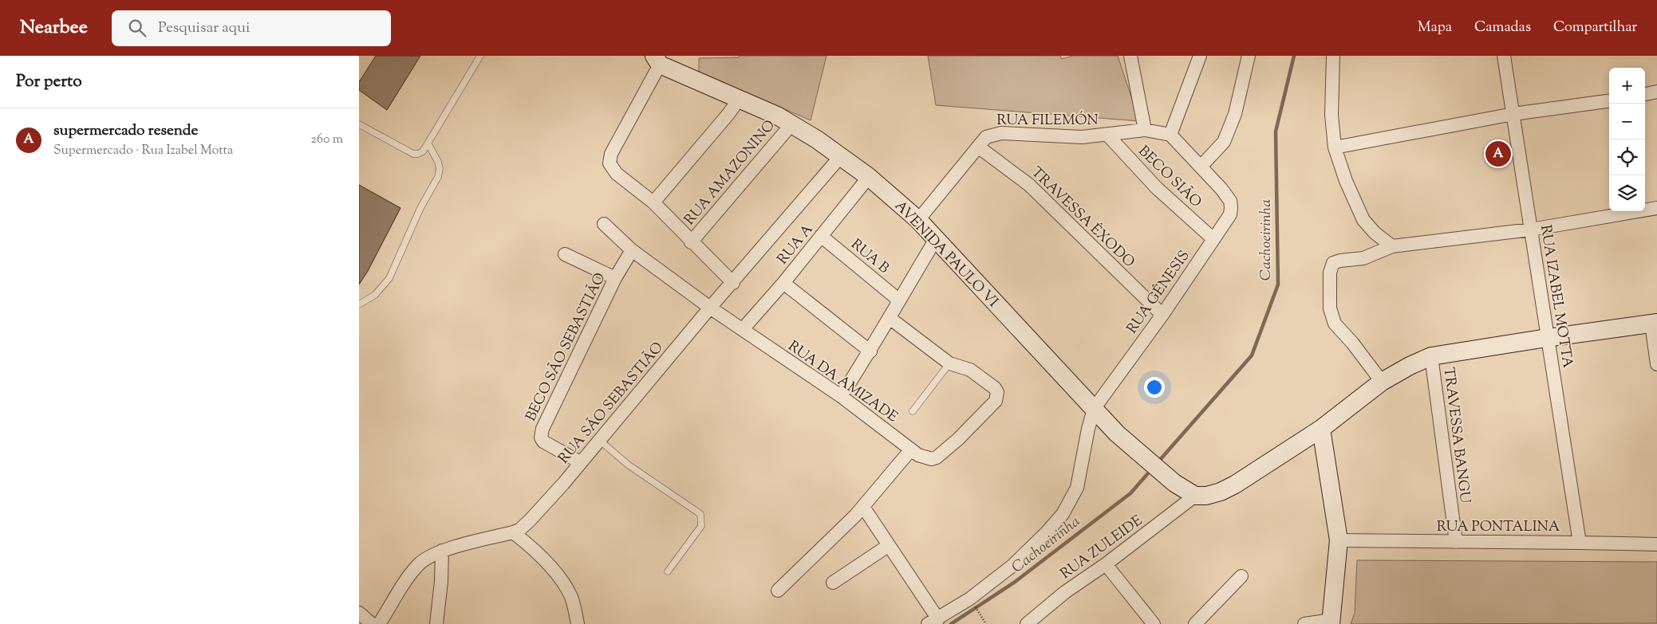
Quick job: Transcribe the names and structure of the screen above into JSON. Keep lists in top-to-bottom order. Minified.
{"streets":{"street":["RUA FILEMÓN","RUA AMAZONINO","BECO SIÃO","TRAVESSA ÊXODO","RUA A","AVENIDA PAULO VI","RUA B","RUA GÊNESIS","RUA IZABEL MOTTA","BECO SÃO SEBASTIÃO","RUA DA AMIZADE","RUA SÃO SEBASTIÃO","TRAVESSA BANGU","RUA PONTALINA","RUA ZULEIDE"]},"crossings":[["RUA FILEMÓN","BECO SIÃO"],["RUA FILEMÓN","TRAVESSA ÊXODO"],["RUA FILEMÓN","AVENIDA PAULO VI"],["RUA AMAZONINO","AVENIDA PAULO VI"],["BECO SIÃO","RUA GÊNESIS"],["TRAVESSA ÊXODO","RUA GÊNESIS"],["RUA A","AVENIDA PAULO VI"],["RUA A","RUA B"],["RUA A","RUA DA AMIZADE"],["AVENIDA PAULO VI","RUA GÊNESIS"],["AVENIDA PAULO VI","RUA SÃO SEBASTIÃO"],["AVENIDA PAULO VI","RUA ZULEIDE"],["RUA IZABEL MOTTA","RUA PONTALINA"],["BECO SÃO SEBASTIÃO","RUA SÃO SEBASTIÃO"],["RUA DA AMIZADE","RUA SÃO SEBASTIÃO"],["TRAVESSA BANGU","RUA PONTALINA"]],"water":["Cachoeirinha"],"page":{"header":"Nearbee","search":"Pesquisar aqui","nav":["Mapa","Camadas","Compartilhar"],"heading":"Por perto","map_buttons":["+","−"],"list":[{"mark":"A","name":"supermercado resende","note":"Supermercado · Rua Izabel Motta","value":"260 m"}],"pins":"A"}}
